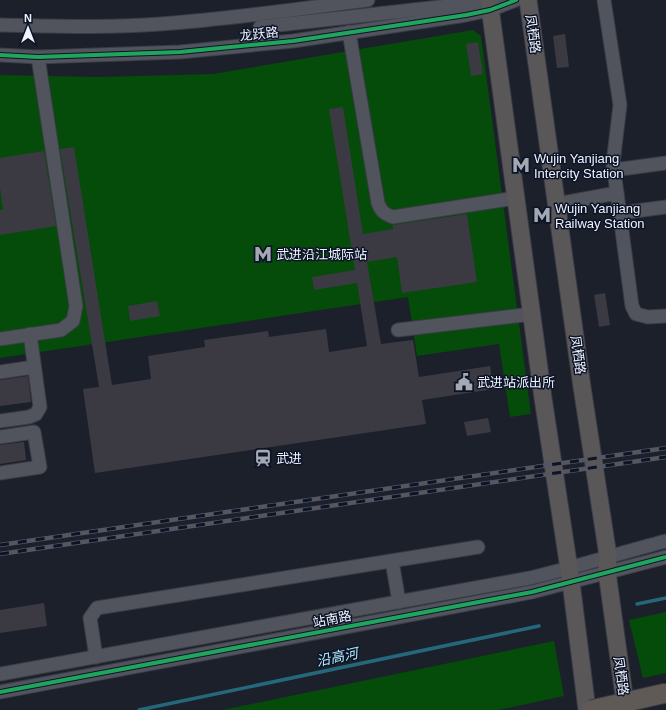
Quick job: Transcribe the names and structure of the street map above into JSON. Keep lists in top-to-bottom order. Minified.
{"streets":{"main road":["凤栖路"],"street":["龙跃路","站南路"]},"crossings":[["凤栖路","站南路"]],"water":["沿高河"],"places":{"metro station":["Wujin Yanjiang Intercity Station","Wujin Yanjiang Railway Station","武进沿江城际站"],"public building":["武进站派出所"],"station":["武进"]},"north":"top"}
